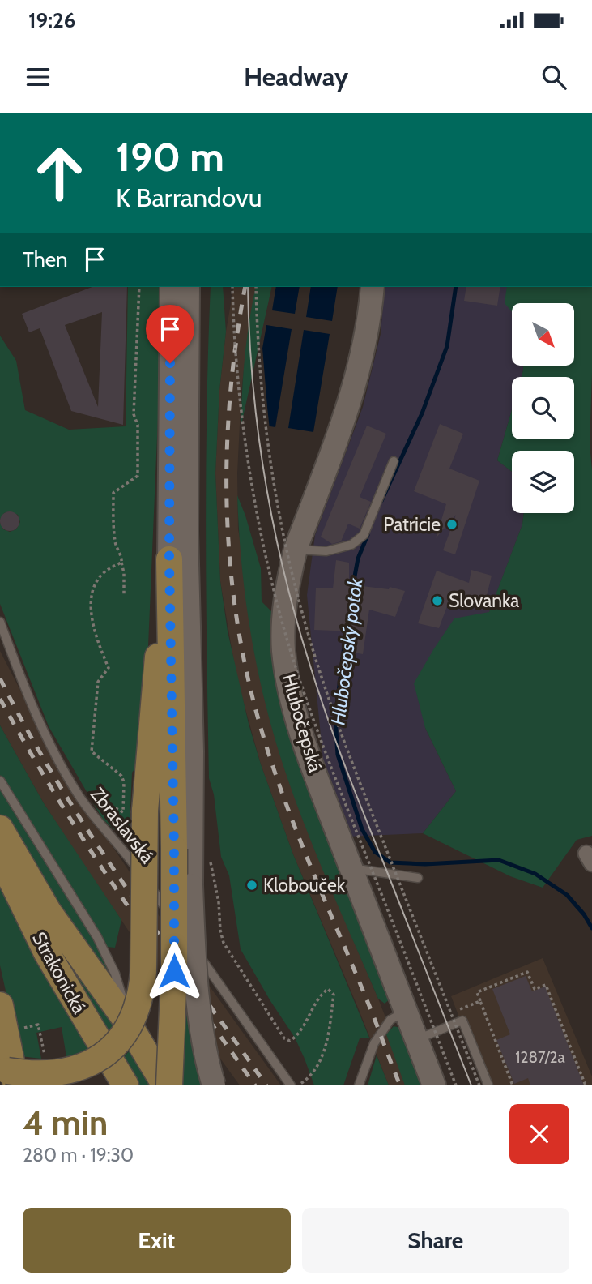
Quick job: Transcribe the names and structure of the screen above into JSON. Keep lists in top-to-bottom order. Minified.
{"streets":{"main road":["Hlubočepská","Strakonická"],"lane":["Zbraslavská"]},"water":["Hlubočepský potok"],"places":["Patricie","Slovanka","Klobouček"],"house_numbers":["1287/2a"],"north":"bottom right","page":{"status":"19:26","header":"Headway","turn":["190 m","K Barrandovu"],"then":"Then","heading":["4 min","280 m · 19:30"],"buttons":["Exit","Share"]}}
